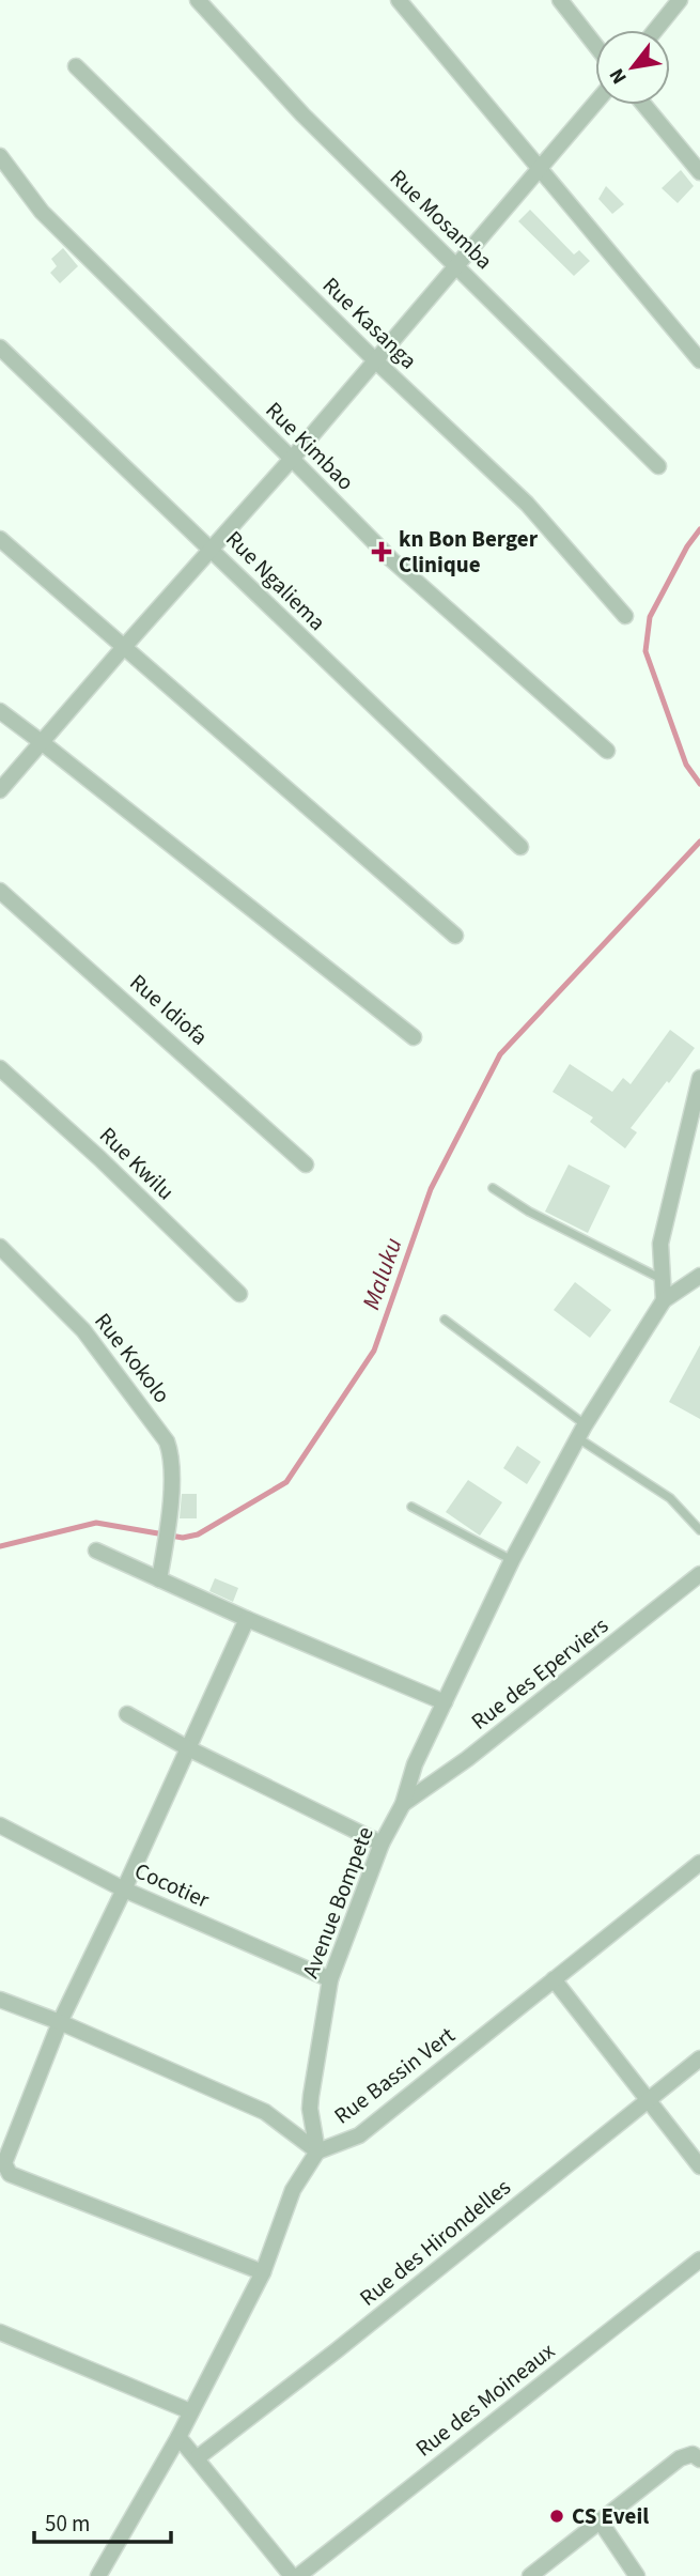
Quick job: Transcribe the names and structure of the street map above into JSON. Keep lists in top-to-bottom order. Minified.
{"streets":{"street":["Rue Mosamba","Rue Kasanga","Rue Kimbao","Rue Ngaliema","Rue Idiofa","Rue Kwilu","Rue Kokolo","Rue des Eperviers","Cocotier","Avenue Bompete","Rue Bassin Vert","Rue des Hirondelles","Rue des Moineaux"]},"crossings":[["Rue des Eperviers","Avenue Bompete"],["Cocotier","Avenue Bompete"],["Avenue Bompete","Rue Bassin Vert"]],"water":["Maluku"],"places":{"health":["kn Bon Berger Clinique"],"other":["CS Eveil"]},"scale_bar":"50 m","north":"bottom left"}
